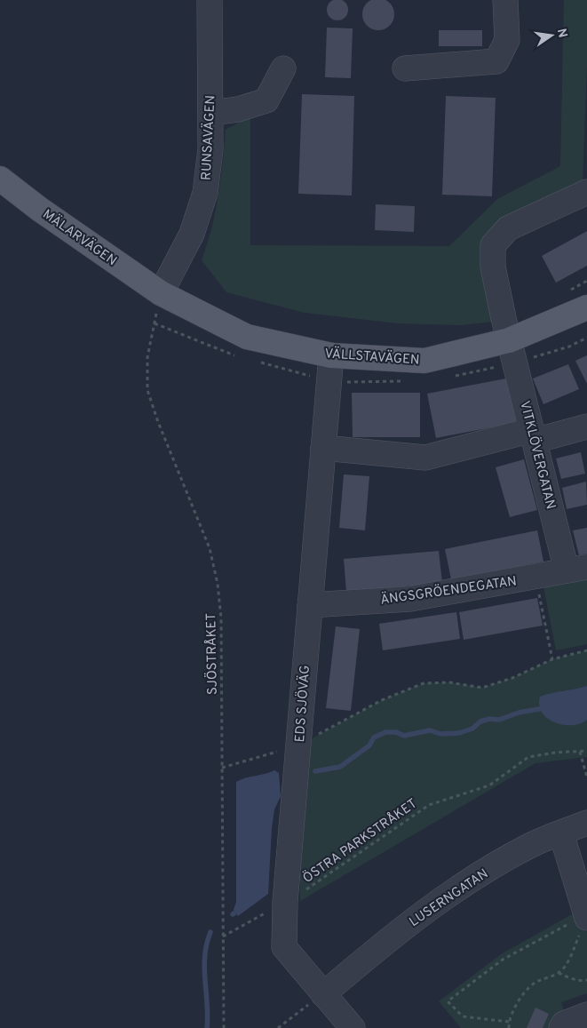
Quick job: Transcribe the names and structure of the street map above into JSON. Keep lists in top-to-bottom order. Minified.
{"streets":{"main road":["MÄLARVÄGEN","VÄLLSTAVÄGEN"],"street":["RUNSAVÄGEN","VITKLÖVERGATAN","ÄNGSGRÖENDEGATAN","EDS SJÖVÄG","LUSERNGATAN"],"path":["SJÖSTRÅKET","ÖSTRA PARKSTRÅKET"]},"crossings":[["RUNSAVÄGEN","MÄLARVÄGEN"],["RUNSAVÄGEN","VÄLLSTAVÄGEN"],["RUNSAVÄGEN","SJÖSTRÅKET"],["MÄLARVÄGEN","VÄLLSTAVÄGEN"],["MÄLARVÄGEN","SJÖSTRÅKET"],["VÄLLSTAVÄGEN","VITKLÖVERGATAN"],["VÄLLSTAVÄGEN","SJÖSTRÅKET"],["VÄLLSTAVÄGEN","EDS SJÖVÄG"],["VITKLÖVERGATAN","ÄNGSGRÖENDEGATAN"],["ÄNGSGRÖENDEGATAN","EDS SJÖVÄG"],["SJÖSTRÅKET","ÖSTRA PARKSTRÅKET"],["EDS SJÖVÄG","ÖSTRA PARKSTRÅKET"],["EDS SJÖVÄG","LUSERNGATAN"]],"north":"right"}
